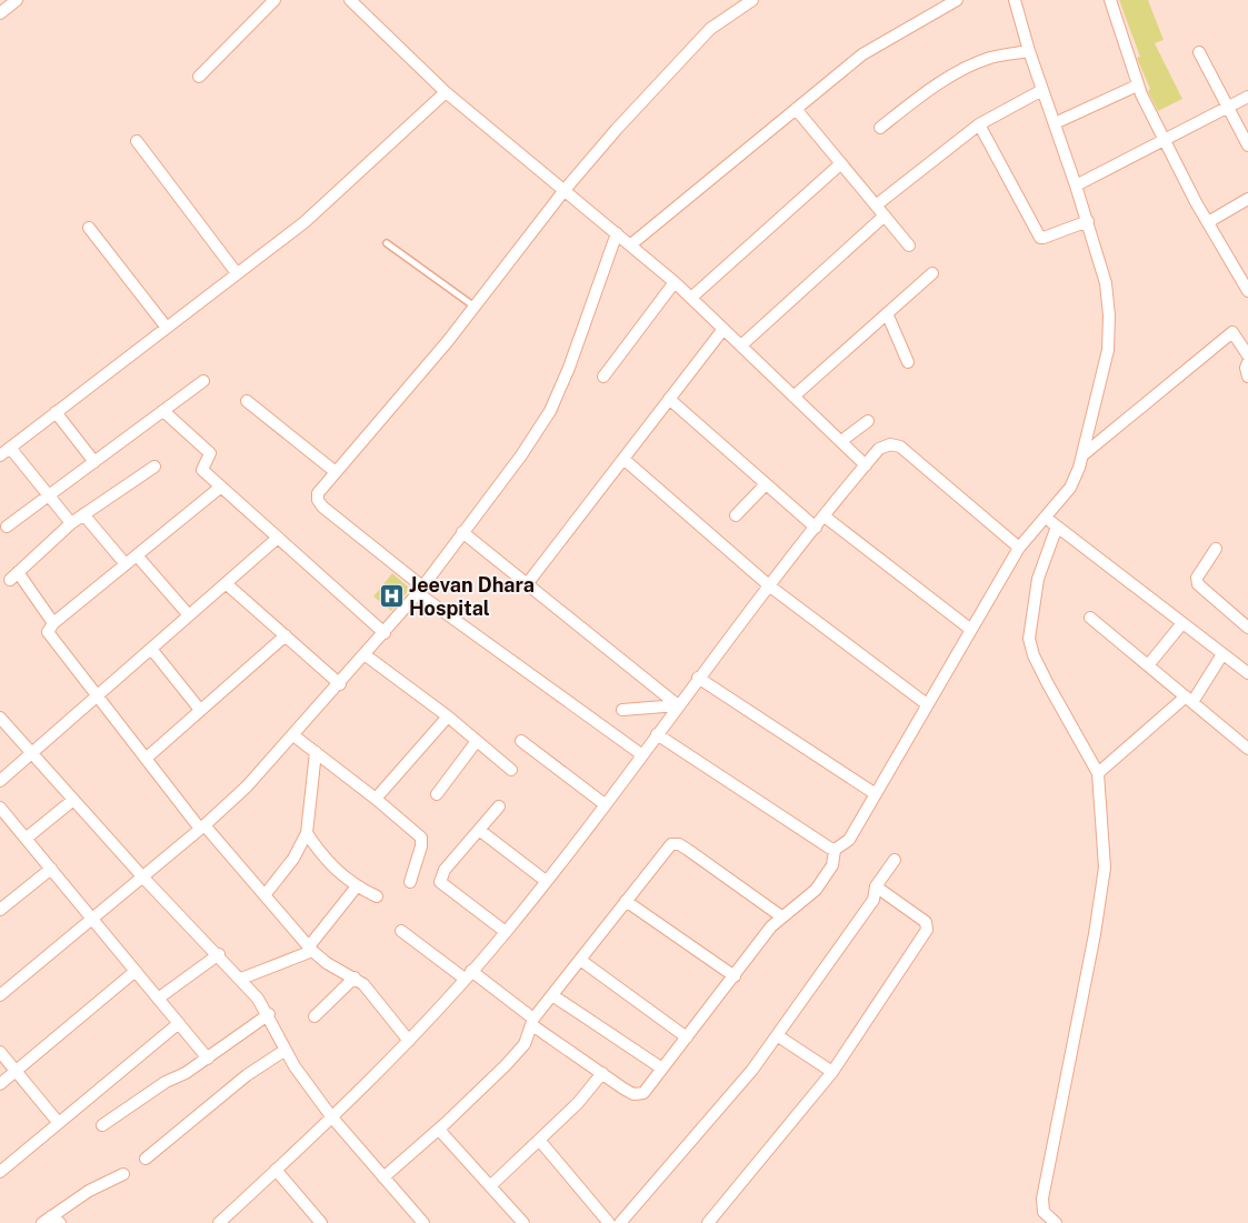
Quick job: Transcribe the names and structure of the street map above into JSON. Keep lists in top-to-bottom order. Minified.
{"places":{"hospital":["Jeevan Dhara Hospital"]}}
